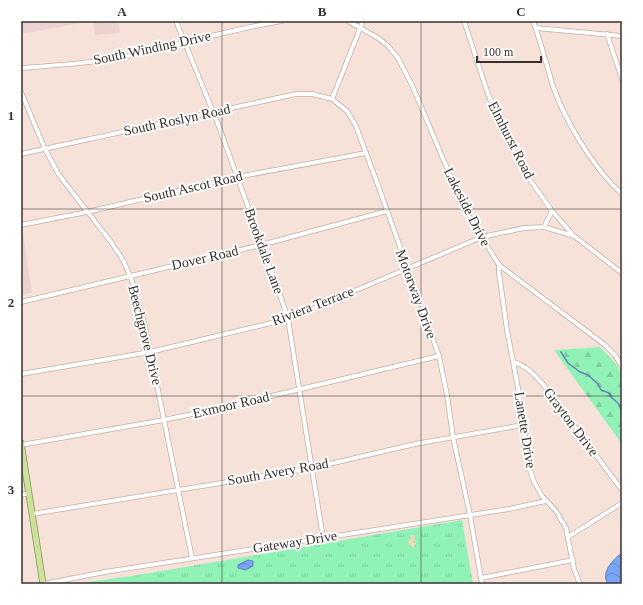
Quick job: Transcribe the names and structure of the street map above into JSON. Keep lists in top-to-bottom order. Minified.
{"streets":{"street":["South Winding Drive","South Roslyn Road","Elmhurst Road","South Ascot Road","Lakeside Drive","Brookdale Lane","Dover Road","Motorway Drive","Riviera Terrace","Beechgrove Drive","Exmoor Road","Grayton Drive","Lanette Drive","South Avery Road","Gateway Drive"]},"crossings":[["South Winding Drive","Brookdale Lane"],["South Roslyn Road","Brookdale Lane"],["South Roslyn Road","Motorway Drive"],["South Roslyn Road","Beechgrove Drive"],["Elmhurst Road","Riviera Terrace"],["South Ascot Road","Brookdale Lane"],["South Ascot Road","Motorway Drive"],["South Ascot Road","Beechgrove Drive"],["Lakeside Drive","Riviera Terrace"],["Lakeside Drive","Lanette Drive"],["Brookdale Lane","Dover Road"],["Brookdale Lane","Riviera Terrace"],["Brookdale Lane","Exmoor Road"],["Brookdale Lane","South Avery Road"],["Brookdale Lane","Gateway Drive"],["Dover Road","Motorway Drive"],["Dover Road","Beechgrove Drive"],["Motorway Drive","Riviera Terrace"],["Motorway Drive","Exmoor Road"],["Motorway Drive","South Avery Road"],["Motorway Drive","Gateway Drive"],["Riviera Terrace","Beechgrove Drive"],["Beechgrove Drive","Exmoor Road"],["Beechgrove Drive","South Avery Road"],["Beechgrove Drive","Gateway Drive"],["Grayton Drive","Lanette Drive"],["Lanette Drive","South Avery Road"],["Lanette Drive","Gateway Drive"]],"scale_bar":"100 m","grid":{"columns":["A","B","C"],"rows":["1","2","3"]}}
